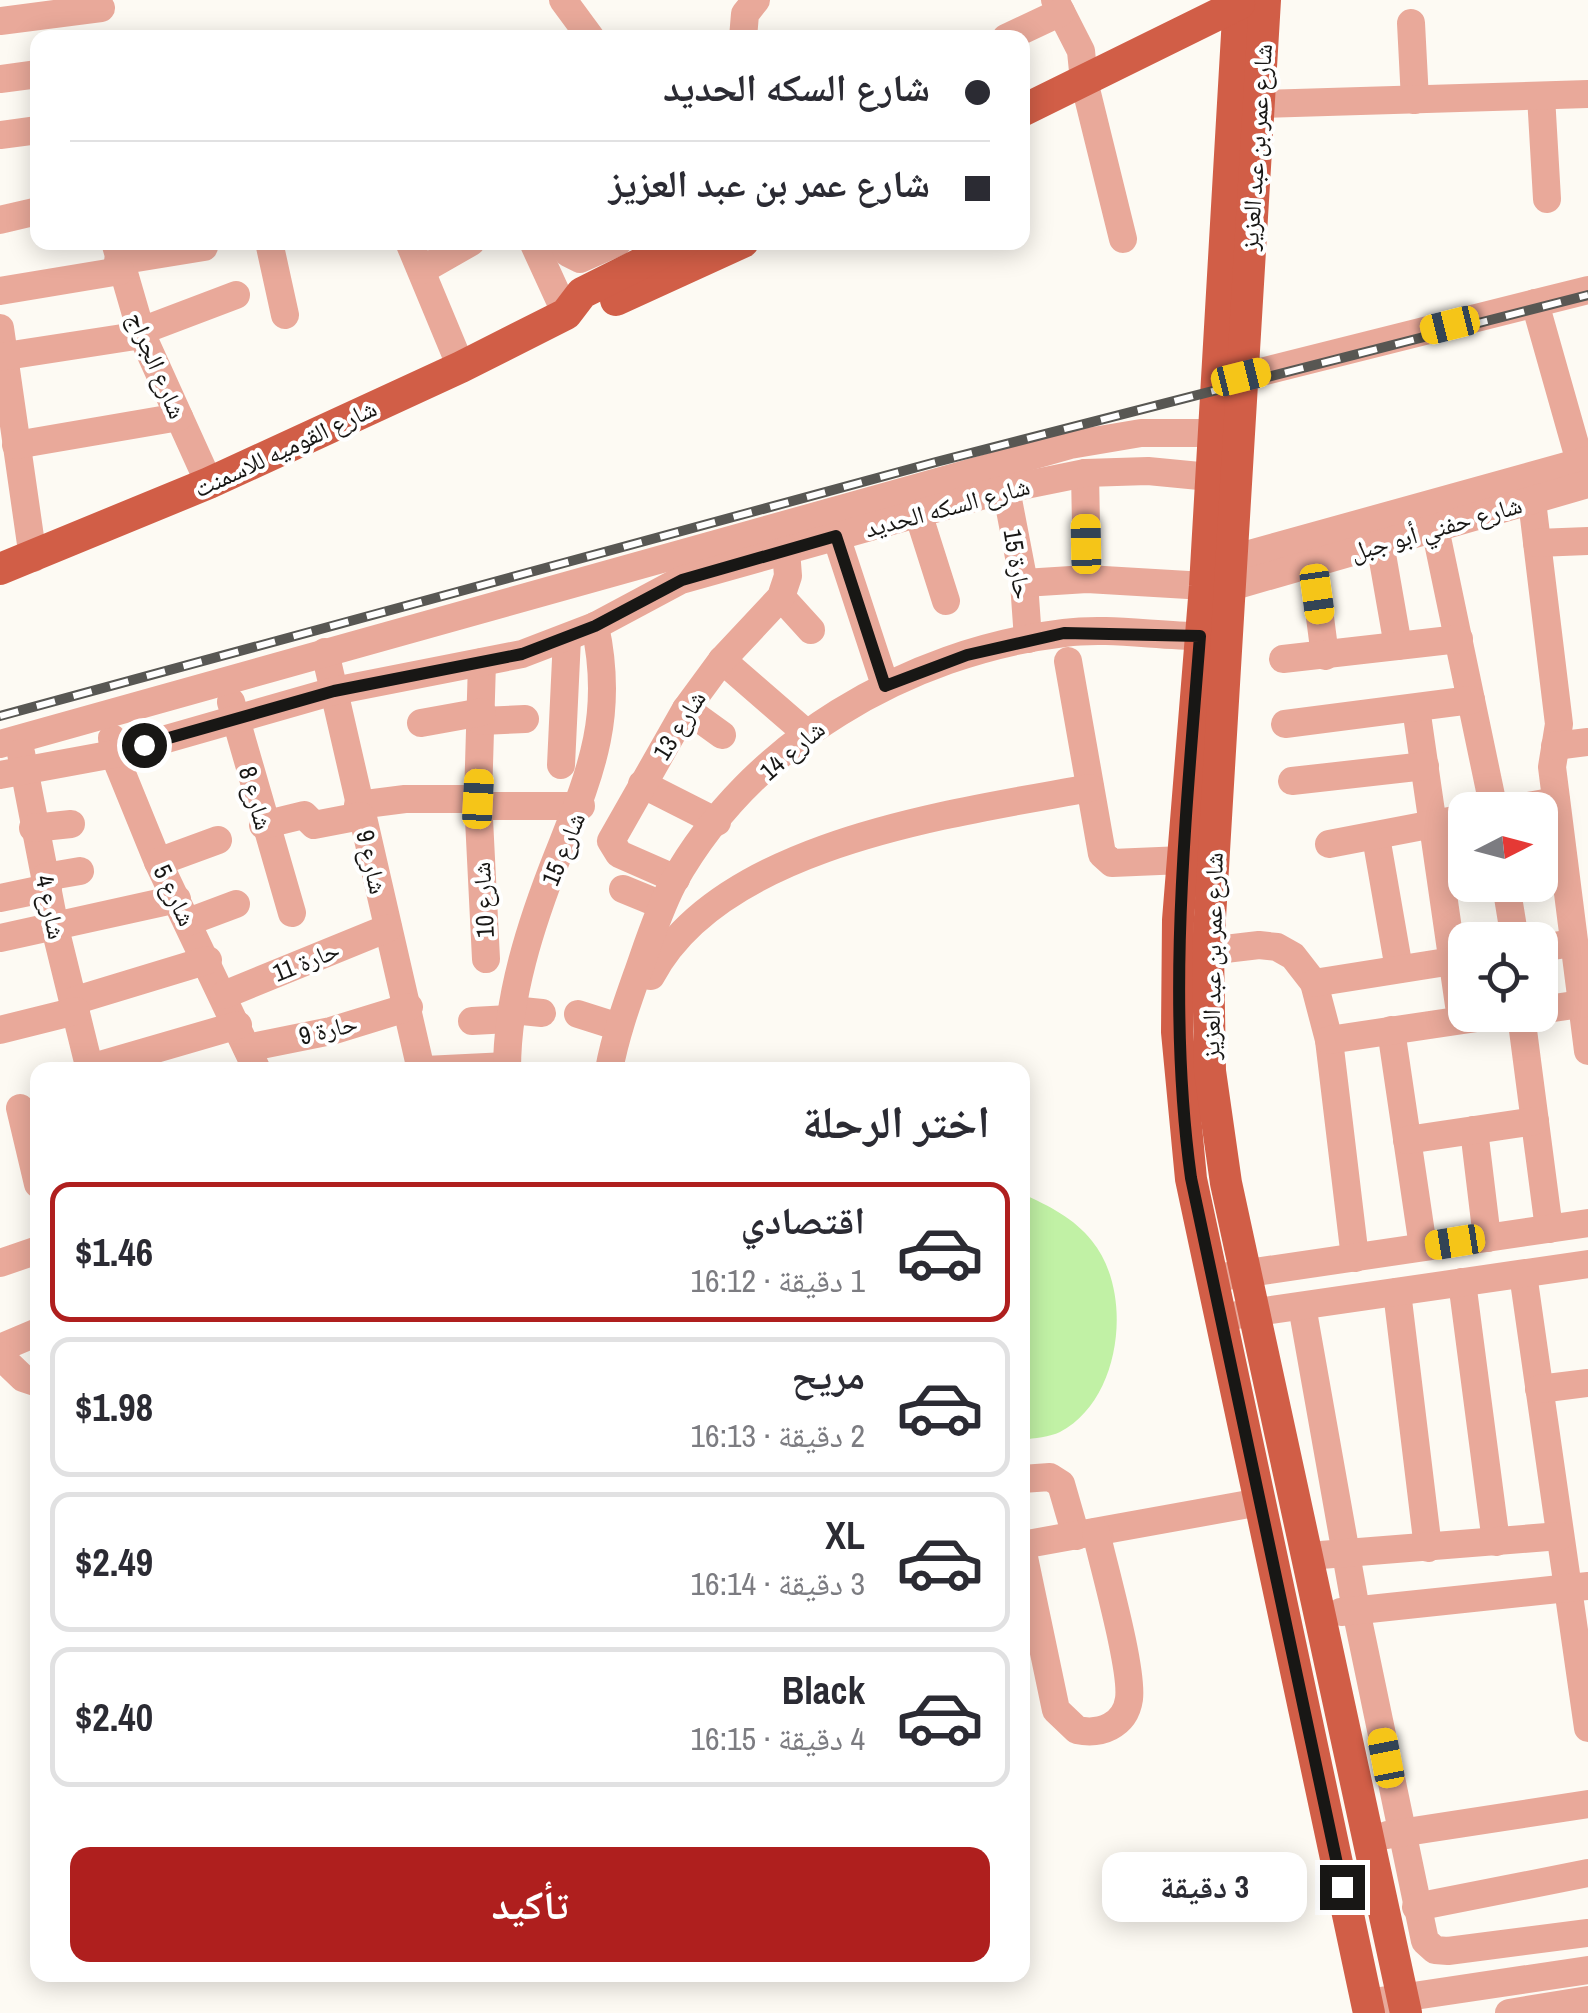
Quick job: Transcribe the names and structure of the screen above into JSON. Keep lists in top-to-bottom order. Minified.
{"streets":{"main road":["شارع عمر بن عبد العزيز","شارع القوميه للاسمنت"],"street":["شارع الجراج","شارع السكه الحديد","شارع حفني أبو جبل","حارة 15","شارع 13","شارع 14","شارع 8","شارع 15","شارع 9","شارع 5","شارع 10","شارع 4","حارة 11","حارة 9"]},"crossings":[["شارع عمر بن عبد العزيز","شارع السكه الحديد"],["شارع عمر بن عبد العزيز","شارع حفني أبو جبل"],["شارع عمر بن عبد العزيز","شارع 14"],["شارع الجراج","شارع القوميه للاسمنت"],["شارع السكه الحديد","حارة 15"],["شارع السكه الحديد","شارع 8"],["شارع السكه الحديد","شارع 15"],["شارع السكه الحديد","شارع 9"],["شارع السكه الحديد","شارع 5"],["شارع السكه الحديد","شارع 10"],["شارع السكه الحديد","شارع 4"],["حارة 15","شارع 14"],["شارع 13","شارع 14"],["شارع 9","حارة 11"],["شارع 9","حارة 9"],["شارع 5","حارة 11"],["شارع 5","حارة 9"]],"north":"right","page":{"banner":["شارع السكه الحديد","شارع عمر بن عبد العزيز"],"heading":"اختر الرحلة","list":[{"name":"اقتصادي","note":"1 دقيقة · 16:12","value":"$1.46"},{"name":"مريح","note":"2 دقيقة · 16:13","value":"$1.98"},{"name":"XL","note":"3 دقيقة · 16:14","value":"$2.49"},{"name":"Black","note":"4 دقيقة · 16:15","value":"$2.40"}],"buttons":"تأكيد","bubble":"3 دقيقة"}}
